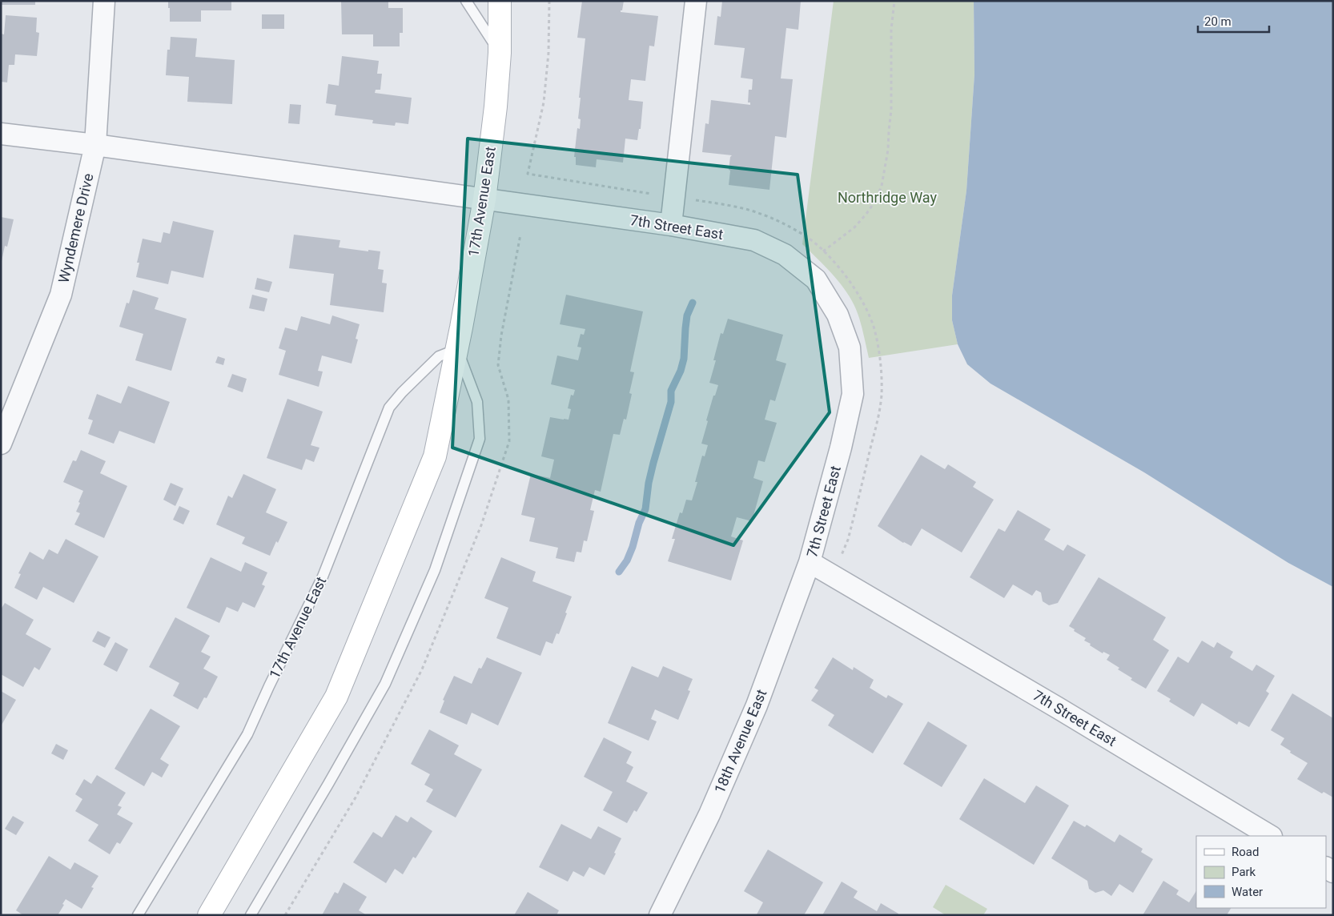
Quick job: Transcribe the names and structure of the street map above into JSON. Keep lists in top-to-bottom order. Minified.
{"streets":{"street":["17th Avenue East","7th Street East","Wyndemere Drive","18th Avenue East"]},"crossings":[["17th Avenue East","7th Street East"],["7th Street East","Wyndemere Drive"],["7th Street East","18th Avenue East"]],"parks":["Northridge Way"],"legend":["Road","Park","Water"],"scale_bar":"20 m"}
